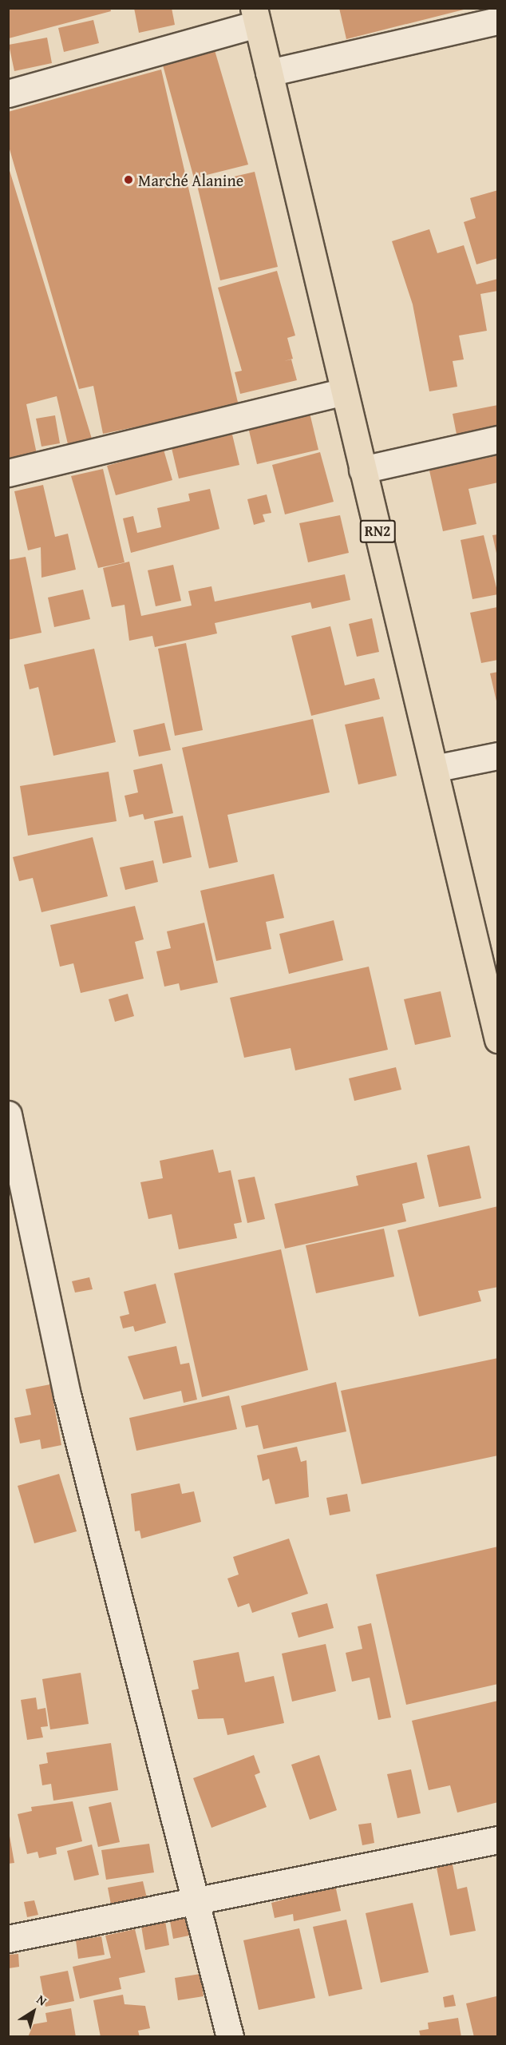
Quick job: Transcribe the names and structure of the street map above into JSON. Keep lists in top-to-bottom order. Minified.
{"streets":{"highway":["RN2"]},"places":["Marché Alanine"],"north":"top right"}
